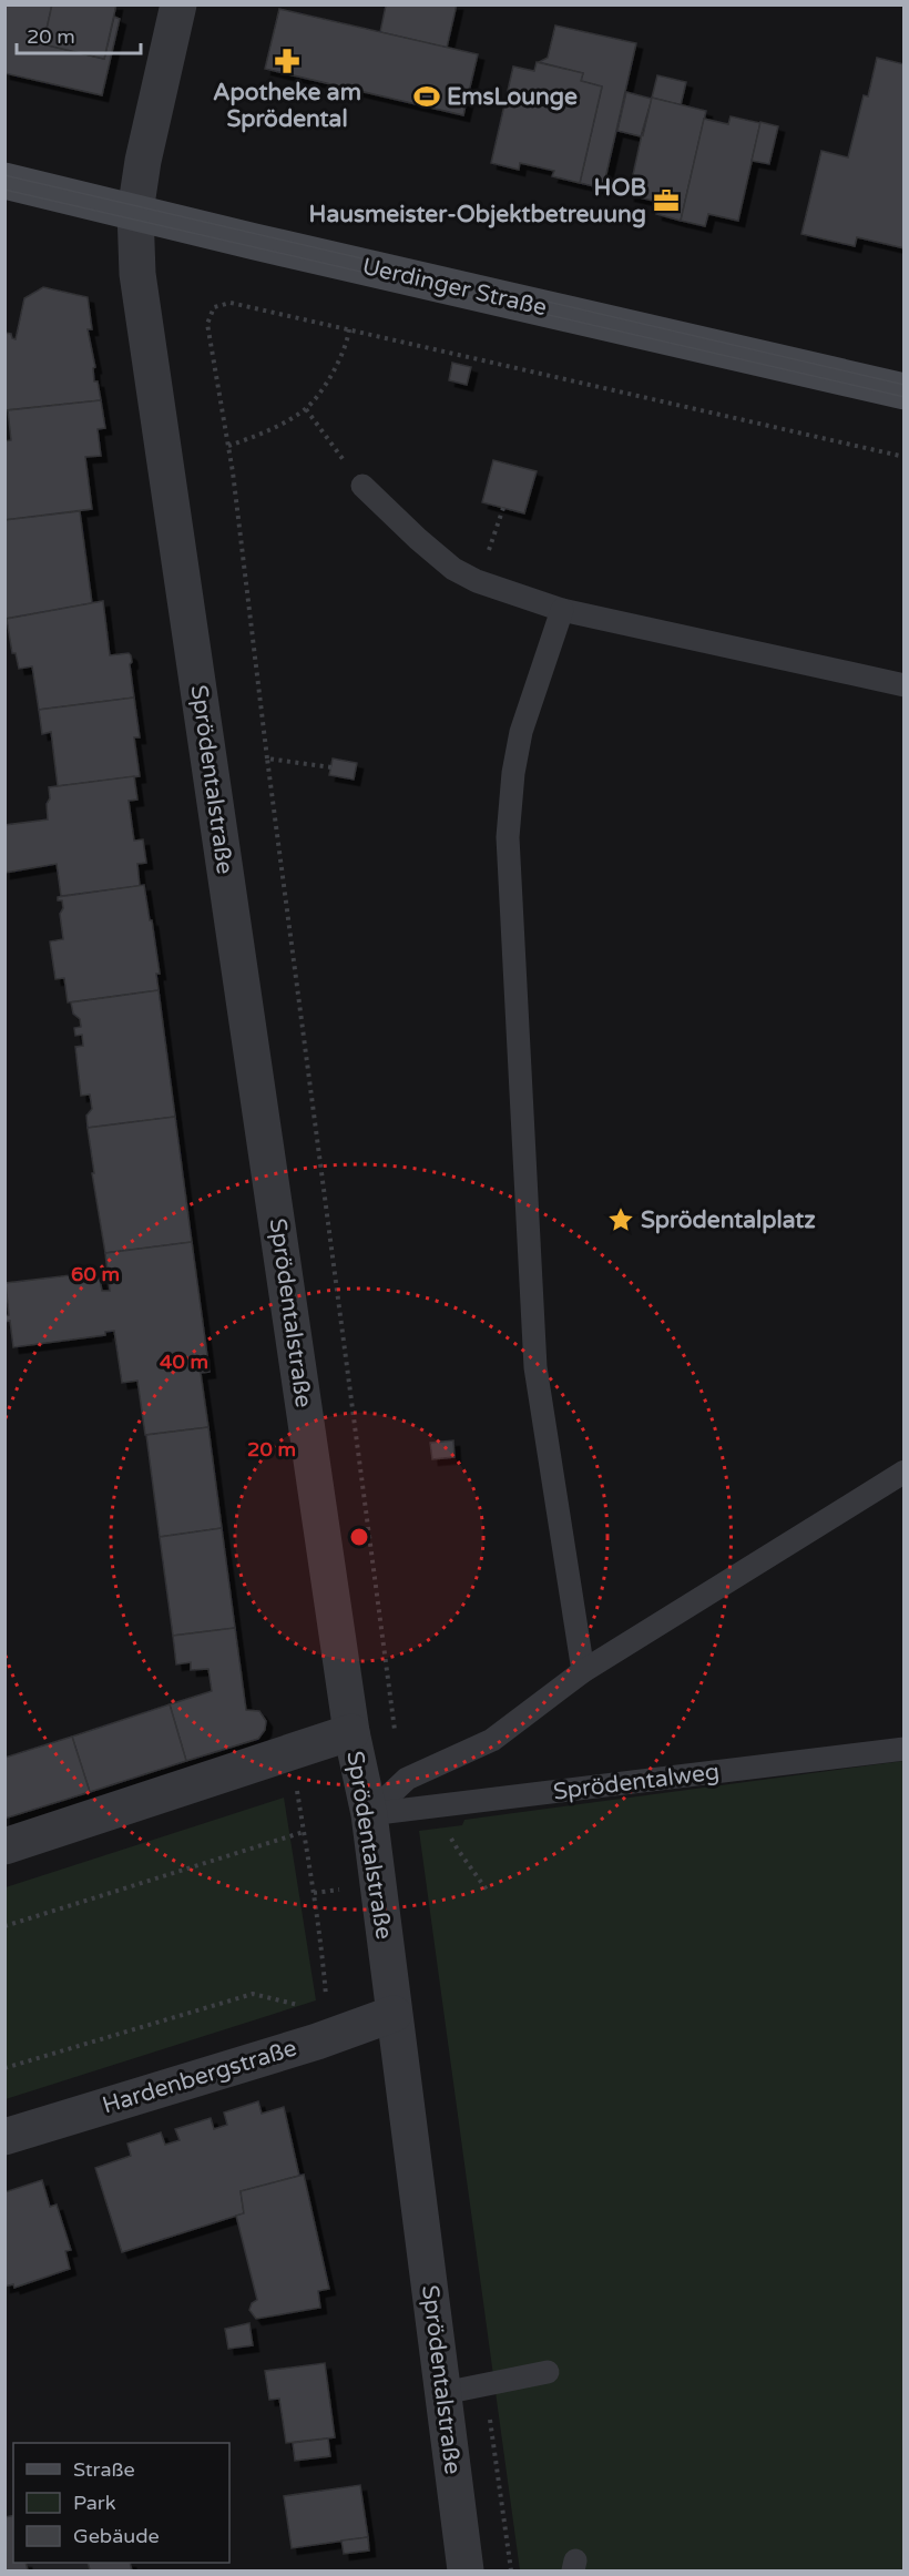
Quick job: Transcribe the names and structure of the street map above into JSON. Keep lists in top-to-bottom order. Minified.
{"streets":{"main road":["Uerdinger Straße"],"street":["Sprödentalstraße","Hardenbergstraße"],"lane":["Sprödentalweg"]},"crossings":[["Uerdinger Straße","Sprödentalstraße"],["Sprödentalstraße","Sprödentalweg"],["Sprödentalstraße","Hardenbergstraße"]],"places":{"pharmacy":["Apotheke am Sprödental"],"sports":["EmsLounge"],"office":["HOB Hausmeister-Objektbetreuung"],"place":["Sprödentalplatz"]},"legend":["Straße","Park","Gebäude"],"scale_bar":"20 m","rings":["60 m","40 m","20 m"]}
